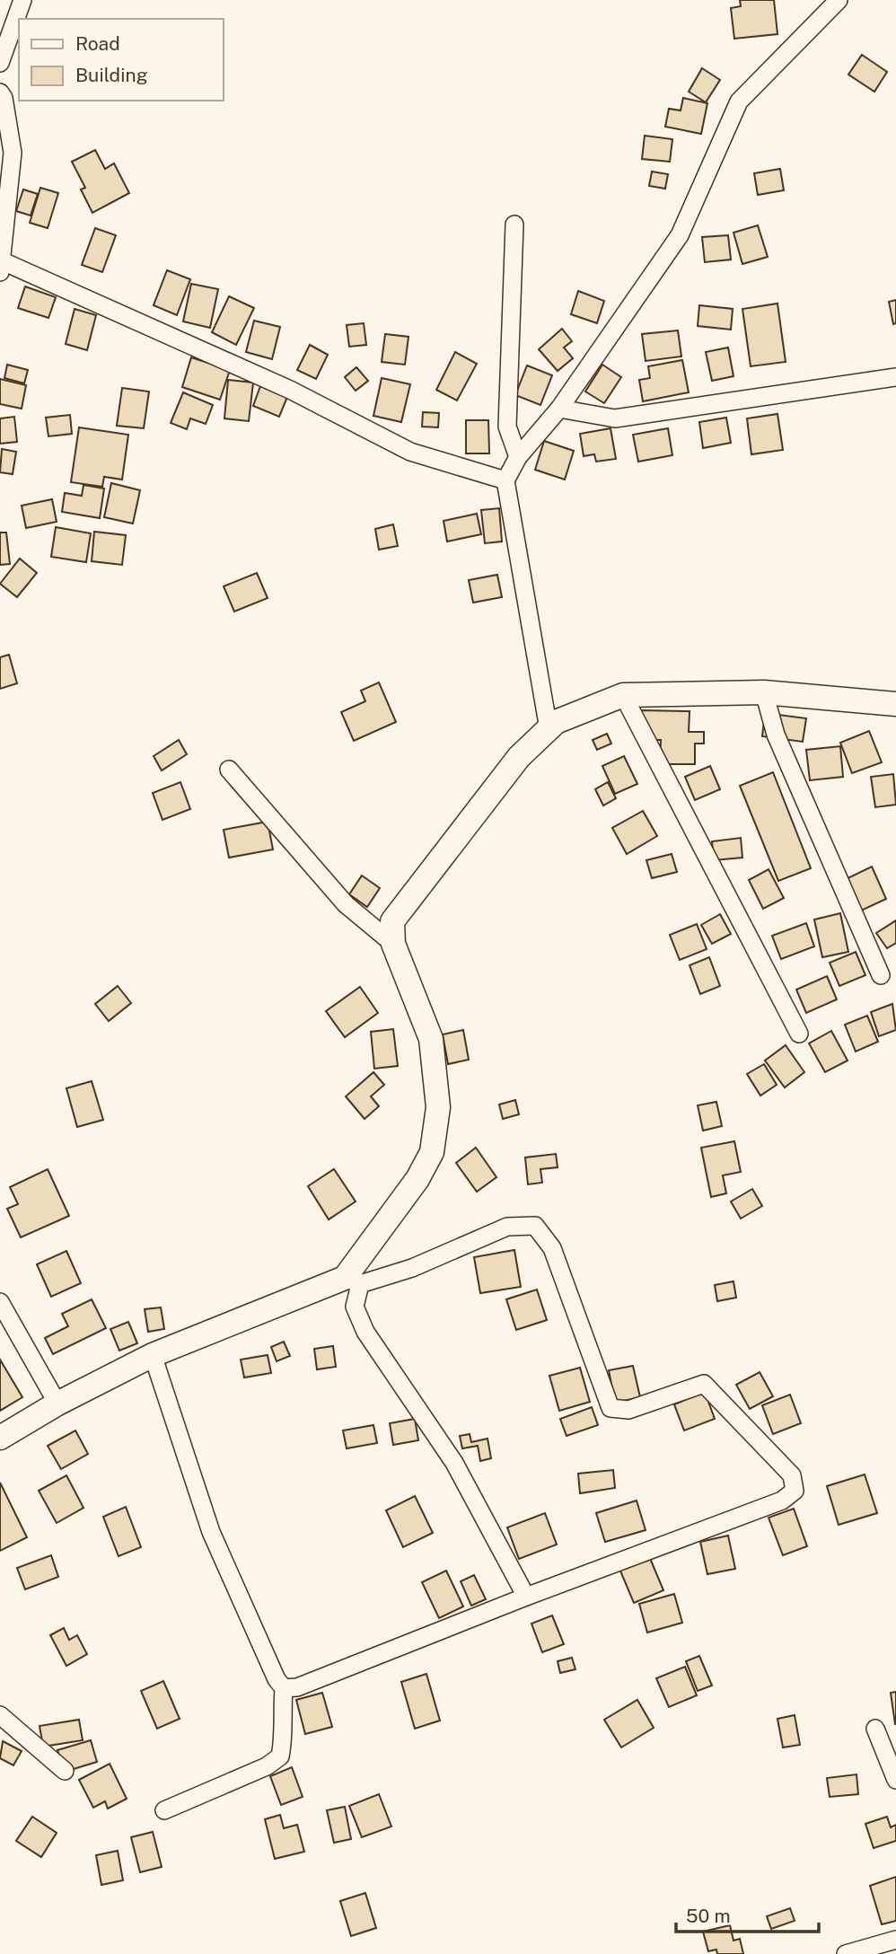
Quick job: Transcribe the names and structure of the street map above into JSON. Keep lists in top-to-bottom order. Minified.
{"legend":["Road","Building"],"scale_bar":"50 m"}
